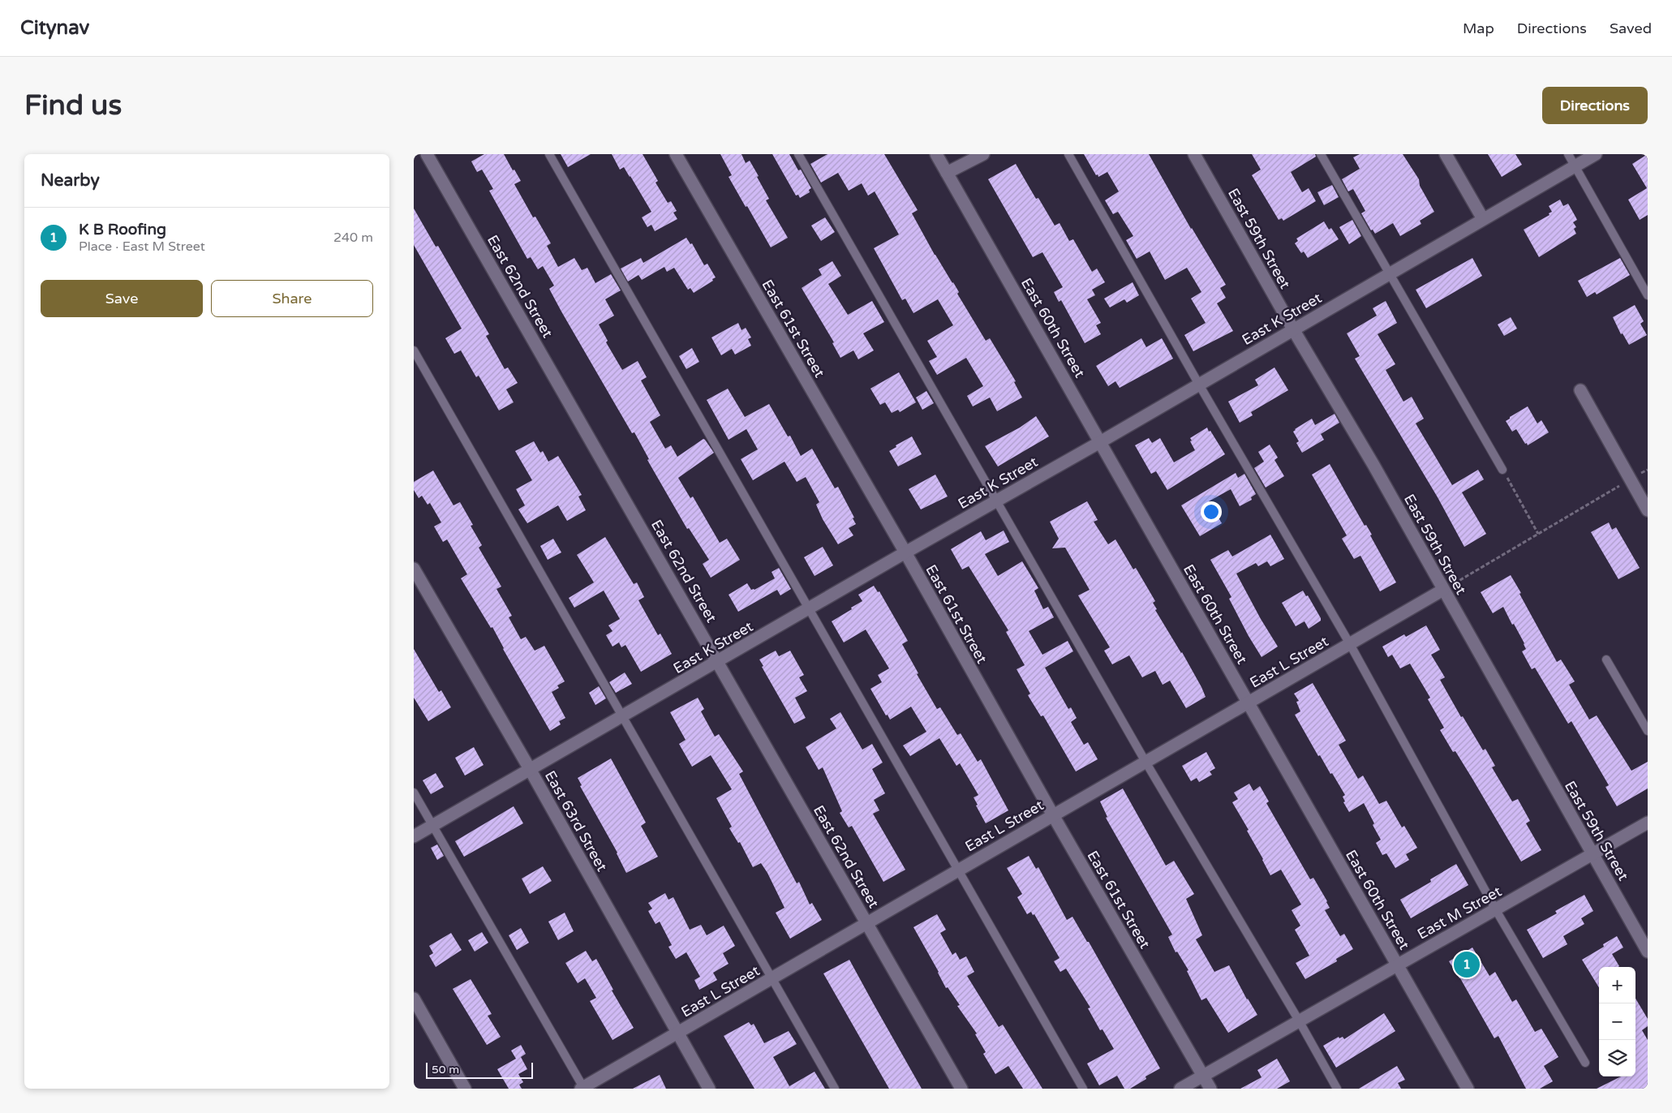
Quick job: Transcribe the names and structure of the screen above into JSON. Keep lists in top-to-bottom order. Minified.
{"streets":{"street":["East 59th Street","East 62nd Street","East K Street","East 60th Street","East 61st Street","East L Street","East 63rd Street","East M Street"]},"crossings":[["East 59th Street","East K Street"],["East 59th Street","East L Street"],["East 59th Street","East M Street"],["East 62nd Street","East K Street"],["East 62nd Street","East L Street"],["East K Street","East 60th Street"],["East K Street","East 61st Street"],["East K Street","East 63rd Street"],["East 60th Street","East L Street"],["East 60th Street","East M Street"],["East 61st Street","East L Street"],["East 61st Street","East M Street"],["East L Street","East 63rd Street"]],"scale_bar":"50 m","page":{"header":"Citynav","nav":["Map","Directions","Saved"],"buttons":["Directions",["Save","Share"]],"title":"Find us","heading":"Nearby","list":[{"mark":"1","name":"K B Roofing","note":"Place · East M Street","value":"240 m"}],"pins":"1","map_buttons":["+","−"],"scale":"50 m"}}
